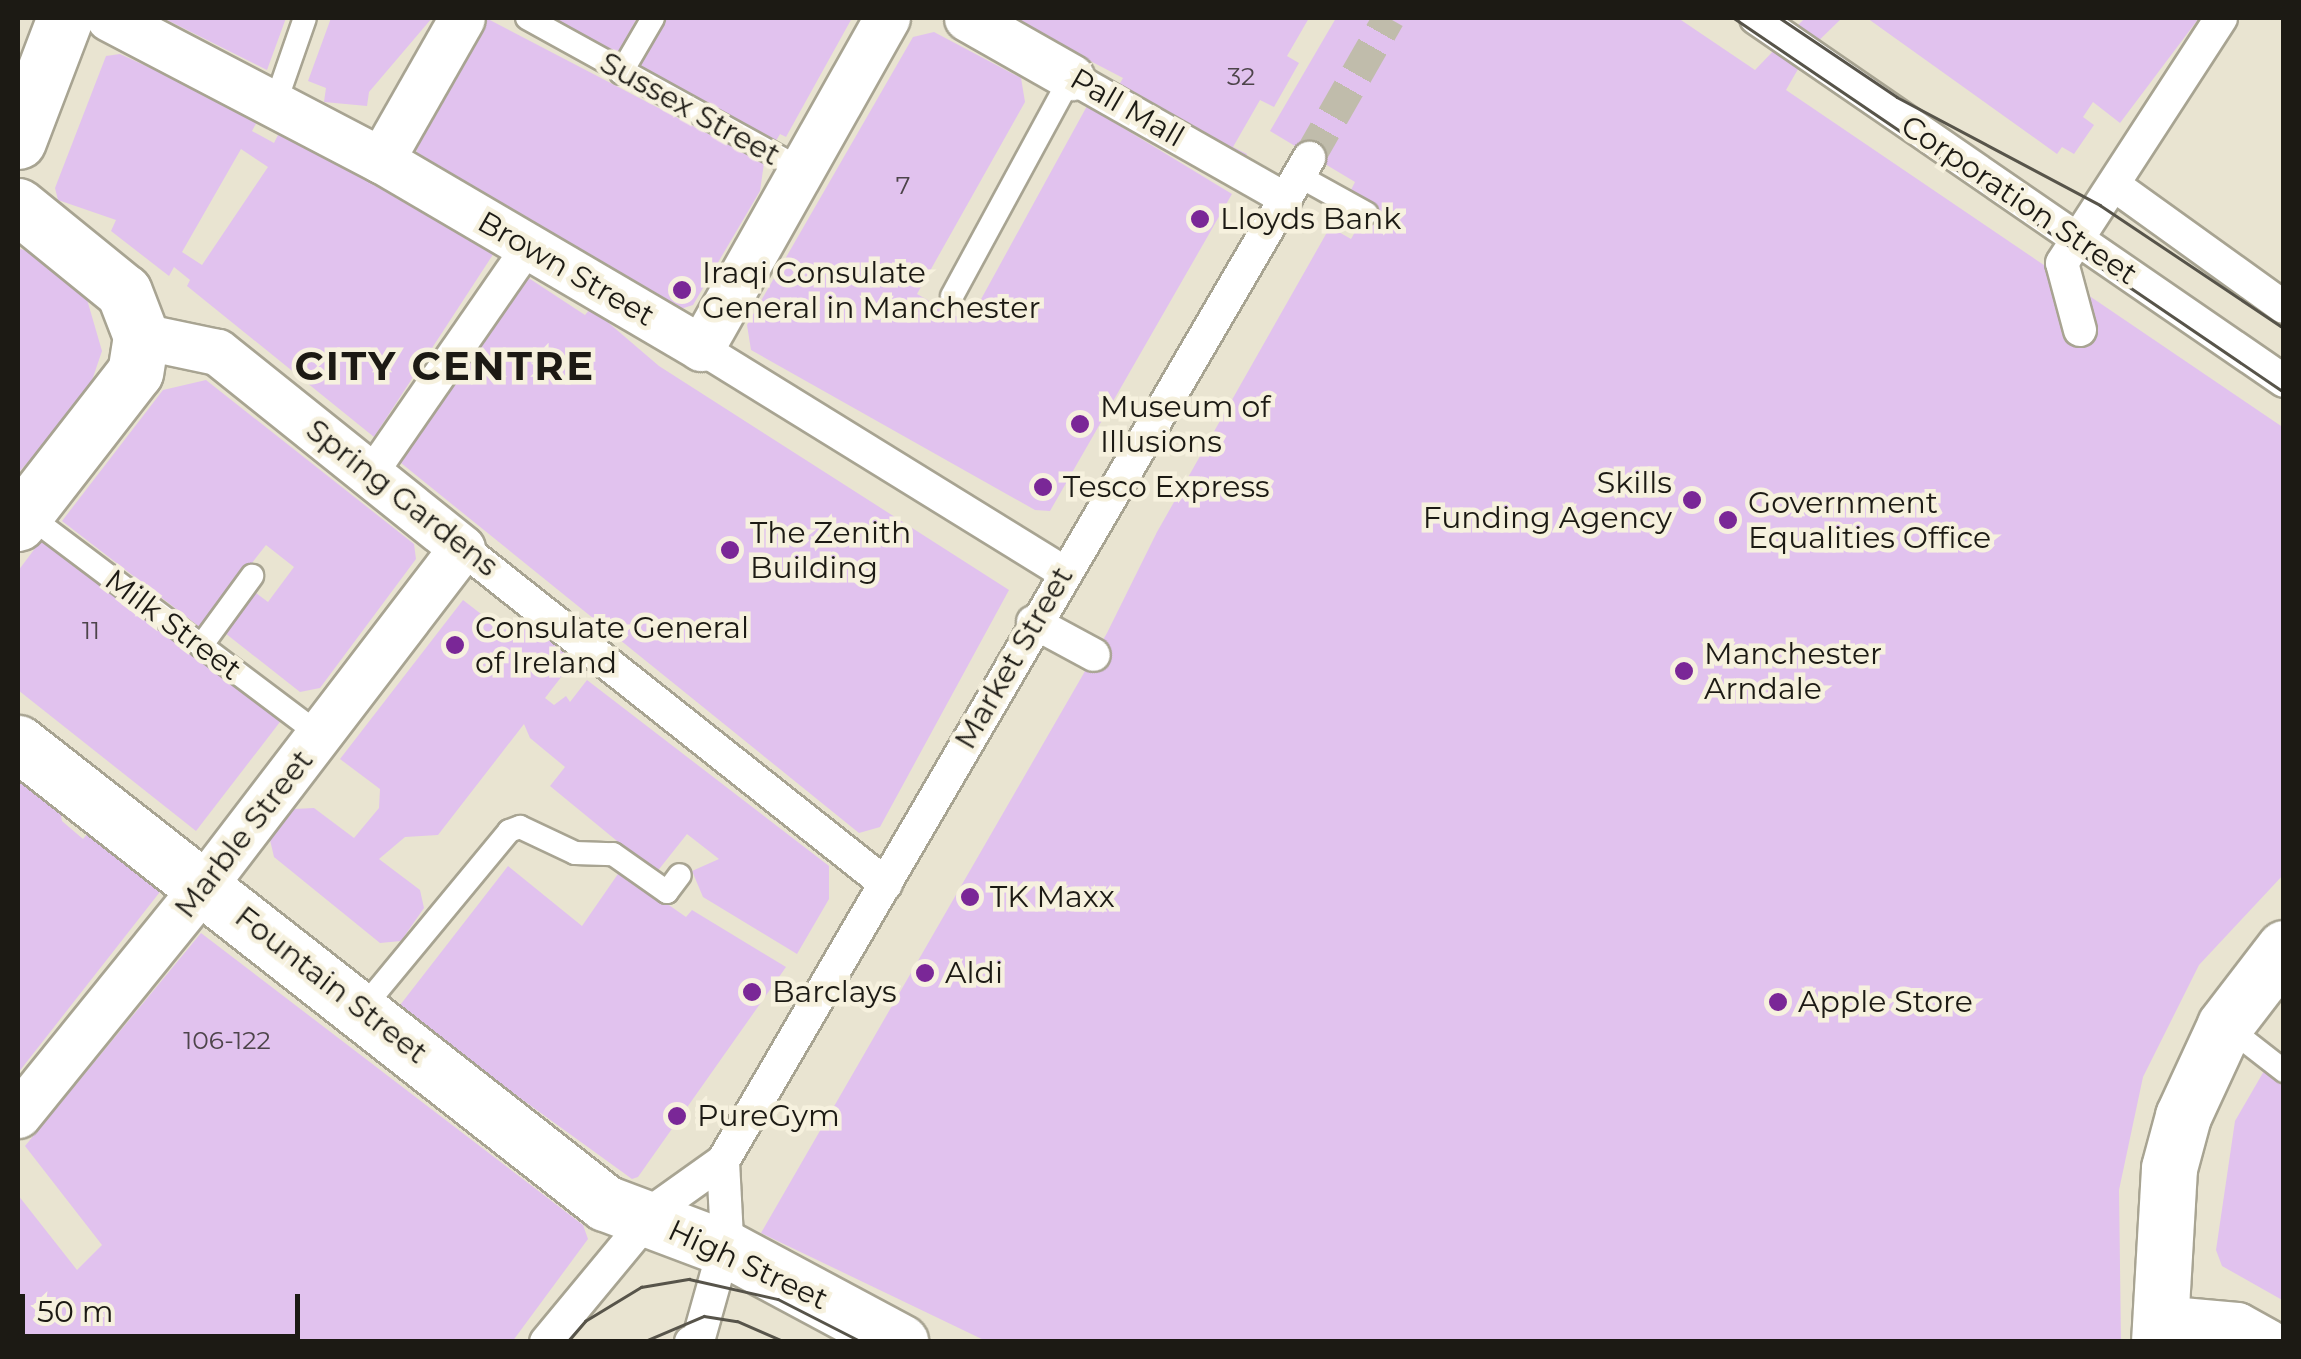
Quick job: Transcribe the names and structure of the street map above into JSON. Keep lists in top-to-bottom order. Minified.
{"streets":{"street":["Pall Mall","Corporation Street","Brown Street","Spring Gardens","Market Street","Marble Street","Fountain Street","High Street"],"lane":["Sussex Street","Milk Street"]},"crossings":[["Pall Mall","Market Street"],["Brown Street","Market Street"],["Spring Gardens","Market Street"],["Spring Gardens","Marble Street"],["Milk Street","Marble Street"],["Market Street","Fountain Street"],["Market Street","High Street"],["Marble Street","Fountain Street"],["Fountain Street","High Street"]],"districts":["CITY CENTRE"],"places":["Lloyds Bank","Iraqi Consulate General in Manchester","Museum of Illusions","Tesco Express","Skills Funding Agency","Government Equalities Office","The Zenith Building","Consulate General of Ireland","Manchester Arndale","TK Maxx","Aldi","Barclays","Apple Store","PureGym"],"house_numbers":["32","7","11","106-122"],"scale_bar":"50 m"}
